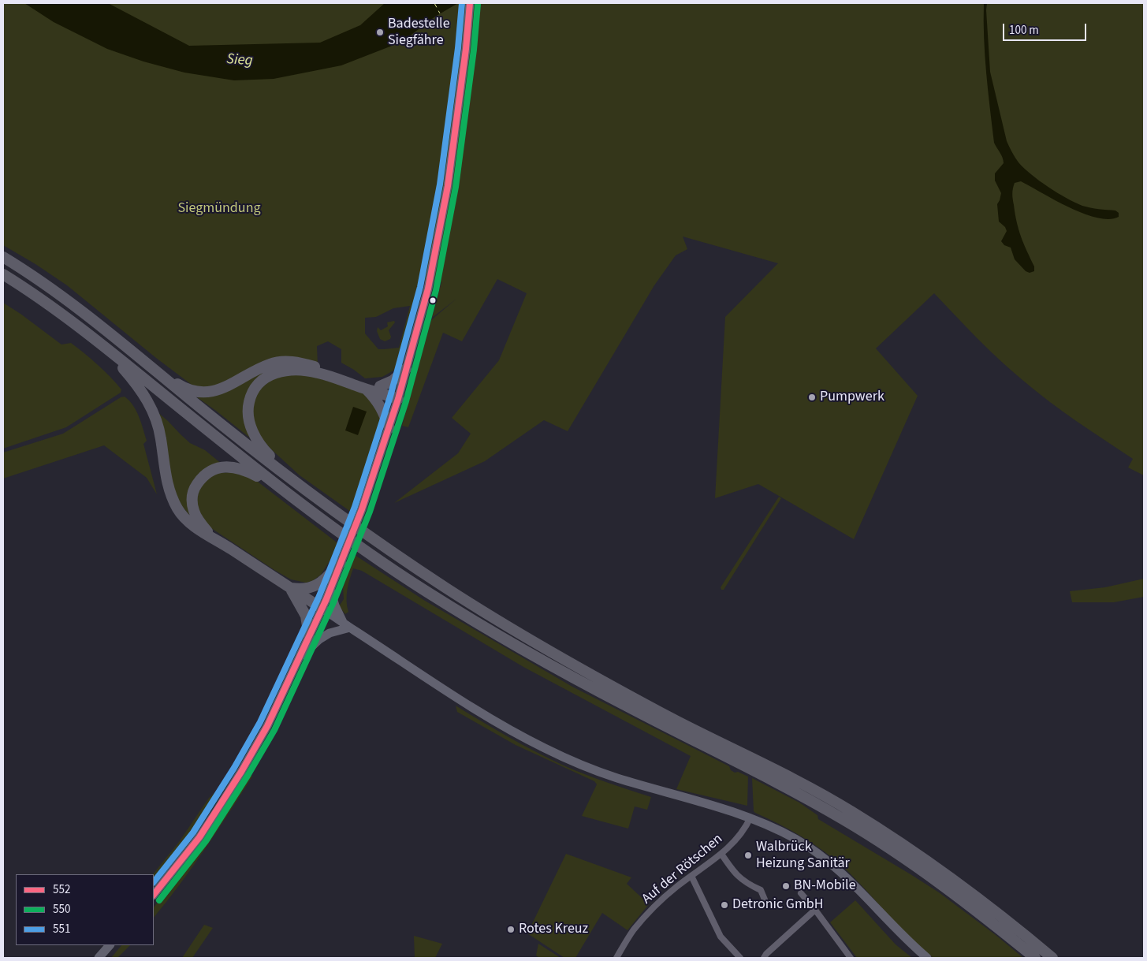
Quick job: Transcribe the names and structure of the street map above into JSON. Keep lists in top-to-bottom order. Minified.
{"streets":{"street":["Auf der Rötschen"]},"water":["Sieg"],"parks":["Siegmündung"],"places":["Badestelle Siegfähre","Pumpwerk","Walbrück Heizung Sanitär","BN-Mobile","Detronic GmbH","Rotes Kreuz"],"lines":["transit line 552","transit line 551","transit line 550"],"legend":["552","550","551"],"scale_bar":"100 m"}
